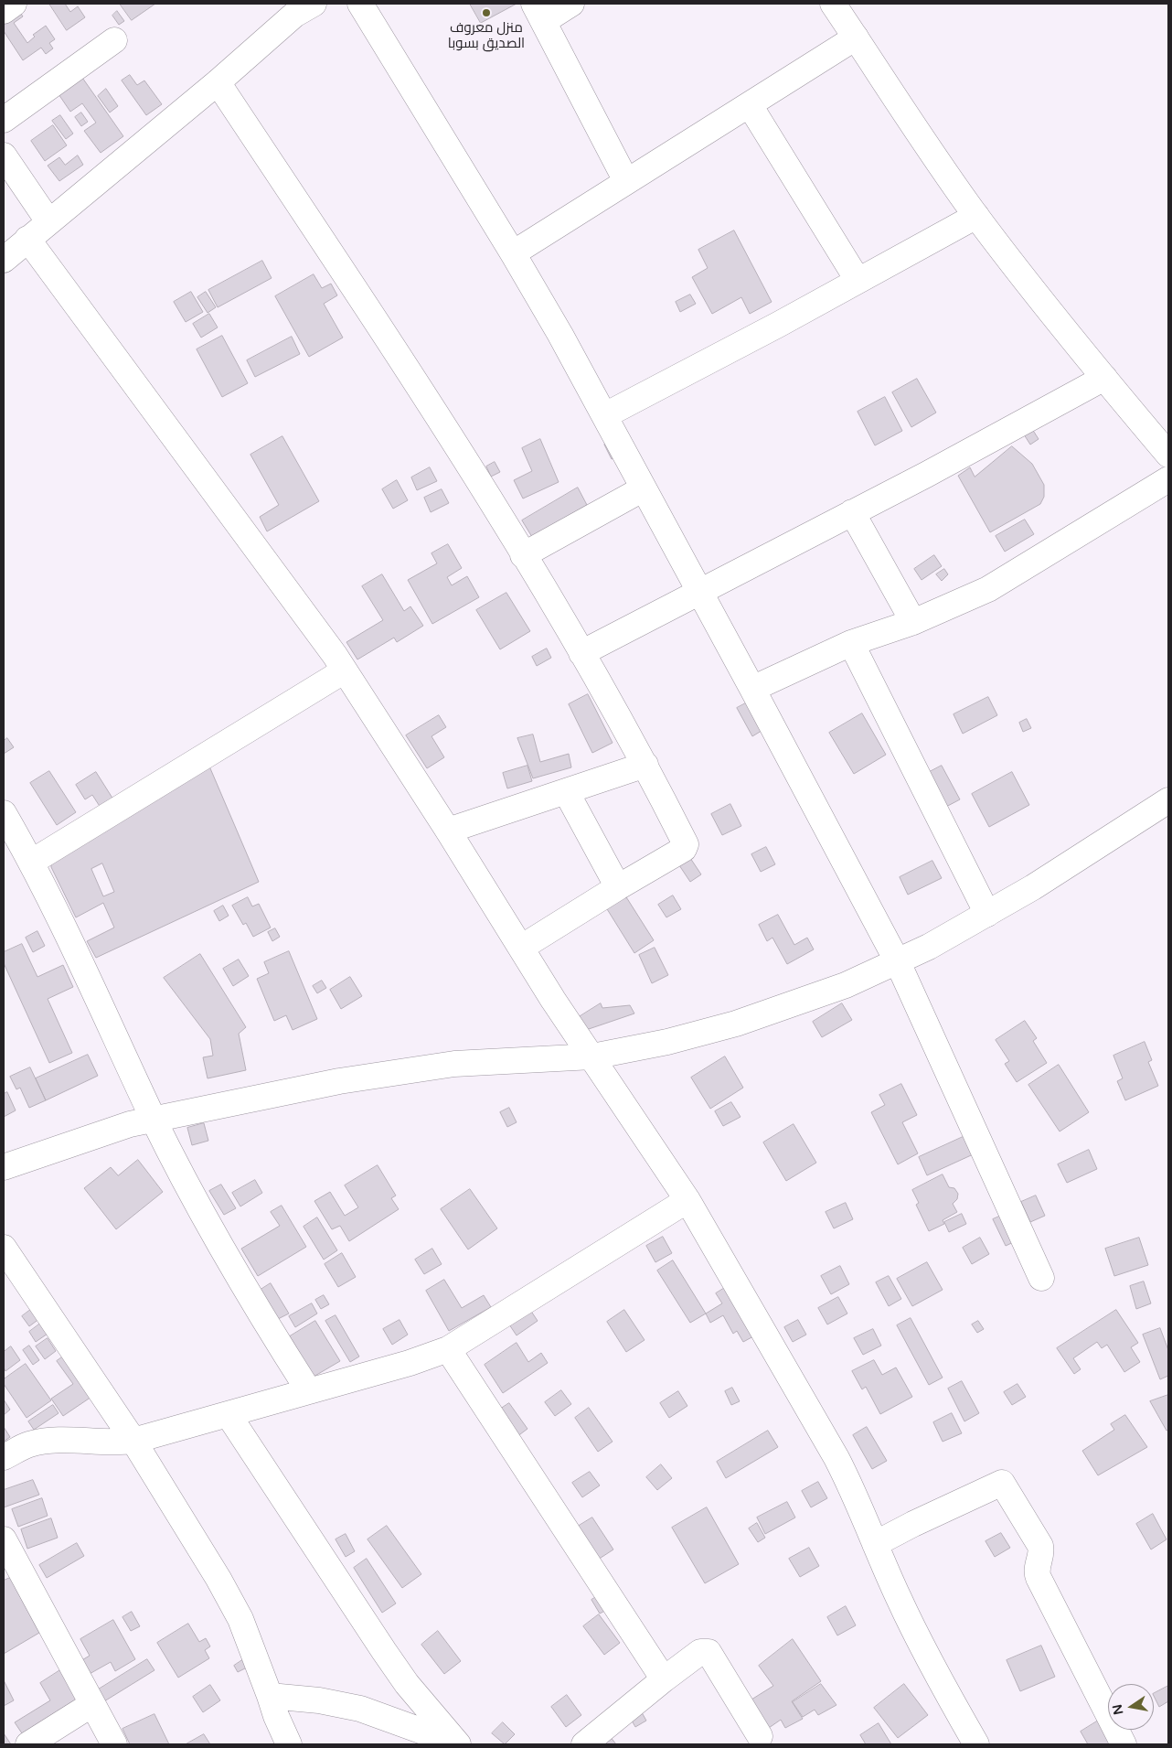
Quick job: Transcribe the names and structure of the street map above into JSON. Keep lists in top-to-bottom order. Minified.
{"places":["منزل معروف الصديق بسوبا"],"north":"left"}
